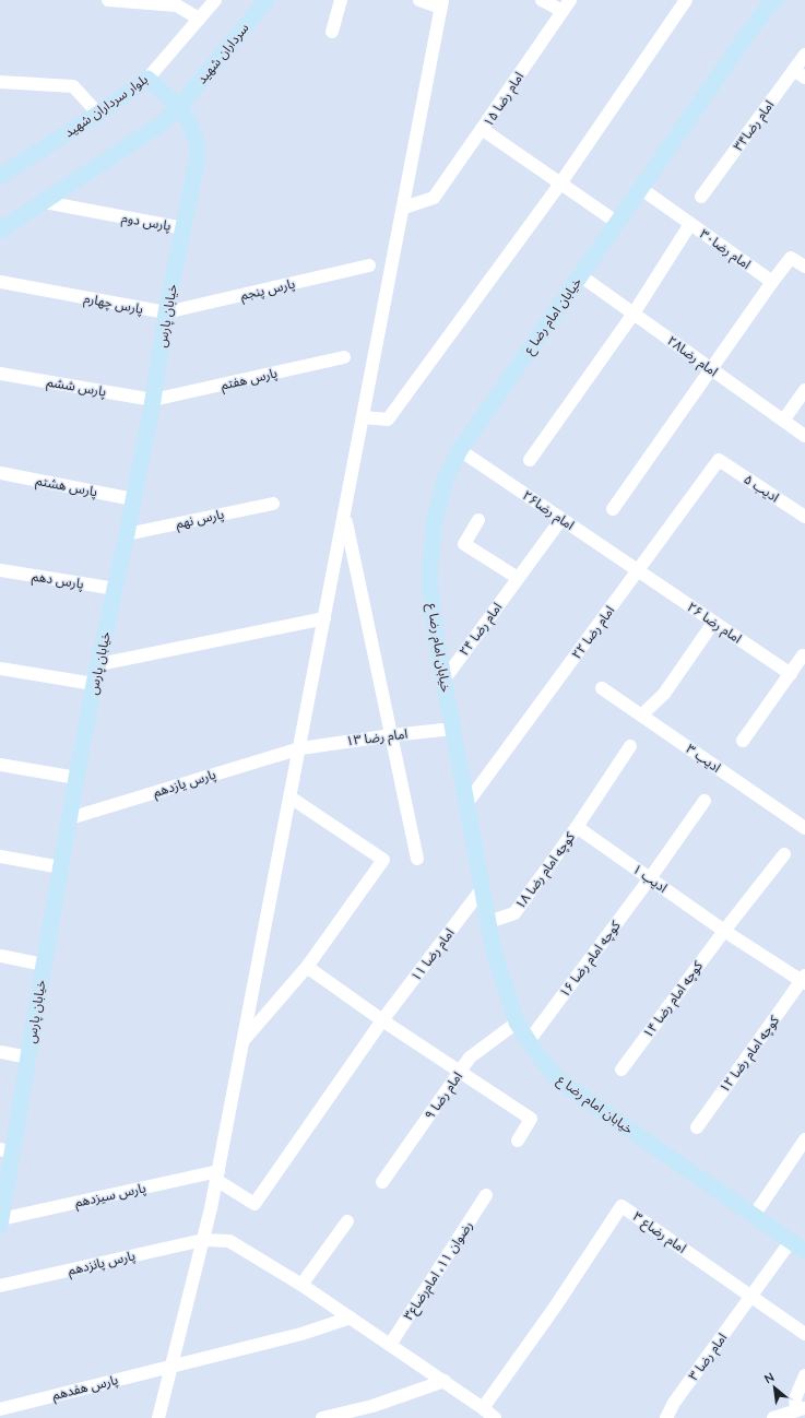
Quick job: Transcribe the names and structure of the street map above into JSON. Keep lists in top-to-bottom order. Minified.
{"streets":{"main road":["سرداران شهید","بلوار سرداران شهید","خیابان پارس","خیابان امام رضا ع"],"street":["۱۵ امام رضا","امام رضا۳۴","پارس‌‌ دوم","امام رضا۳۰","پارس‌‌ پنجم","پارس‌‌ چهارم","امام رضا۲۸","پارس‌‌ هفتم","پارس‌‌ ششم","پارس‌‌ هشتم","ادیب ۵","امام رضا۲۶","پارس‌‌ نهم","پارس‌‌ دهم","امام رضا ۲۶","امام رضا ۲۴","امام رضا ۲۲","امام رضا ۱۳","ادیب ۳","پارس‌‌ یازدهم","کوچه امام رضا ۱۸","ادیب ۱","امام رضا ۱۱","کوچه امام رضا ۱۶","کوچه امام رضا ۱۴","کوچه امام رضا ۱۲","امام رضا ۹","پارس‌ سیزدهم","امام رضا‌ع ۳","پارس‌ پانزدهم","رضوان ۱۱، امام‌رضا‌ع‌۳","امام رضا ۳","پارس‌ هفدهم"]},"crossings":[["سرداران شهید","خیابان پارس"],["۱۵ امام رضا","خیابان امام رضا ع"],["بلوار سرداران شهید","خیابان پارس"],["پارس‌‌ دوم","خیابان پارس"],["امام رضا۳۰","خیابان امام رضا ع"],["پارس‌‌ پنجم","پارس‌‌ چهارم"],["پارس‌‌ پنجم","خیابان پارس"],["پارس‌‌ چهارم","خیابان پارس"],["خیابان پارس","پارس‌‌ هفتم"],["خیابان پارس","پارس‌‌ ششم"],["خیابان پارس","پارس‌‌ هشتم"],["خیابان پارس","پارس‌‌ نهم"],["خیابان پارس","پارس‌‌ دهم"],["خیابان پارس","پارس‌‌ یازدهم"],["خیابان پارس","پارس‌ سیزدهم"],["خیابان امام رضا ع","امام رضا۲۸"],["خیابان امام رضا ع","امام رضا۲۶"],["خیابان امام رضا ع","امام رضا ۲۴"],["خیابان امام رضا ع","امام رضا ۲۲"],["خیابان امام رضا ع","امام رضا ۱۳"],["خیابان امام رضا ع","کوچه امام رضا ۱۸"],["خیابان امام رضا ع","امام رضا ۱۱"],["خیابان امام رضا ع","کوچه امام رضا ۱۶"],["خیابان امام رضا ع","امام رضا ۹"],["خیابان امام رضا ع","امام رضا ۳"],["پارس‌‌ هفتم","پارس‌‌ ششم"],["ادیب ۵","امام رضا ۲۲"],["امام رضا۲۶","امام رضا ۲۶"],["امام رضا۲۶","امام رضا ۲۴"],["امام رضا۲۶","امام رضا ۲۲"],["امام رضا ۲۶","امام رضا ۲۲"],["امام رضا ۱۳","پارس‌‌ یازدهم"],["کوچه امام رضا ۱۸","ادیب ۱"],["ادیب ۱","کوچه امام رضا ۱۶"],["ادیب ۱","کوچه امام رضا ۱۴"],["ادیب ۱","کوچه امام رضا ۱۲"],["امام رضا ۱۱","پارس‌ سیزدهم"],["امام رضا‌ع ۳","پارس‌ پانزدهم"],["امام رضا‌ع ۳","امام رضا ۳"],["پارس‌ پانزدهم","رضوان ۱۱، امام‌رضا‌ع‌۳"],["پارس‌ پانزدهم","پارس‌ هفدهم"]],"north":"top left"}
